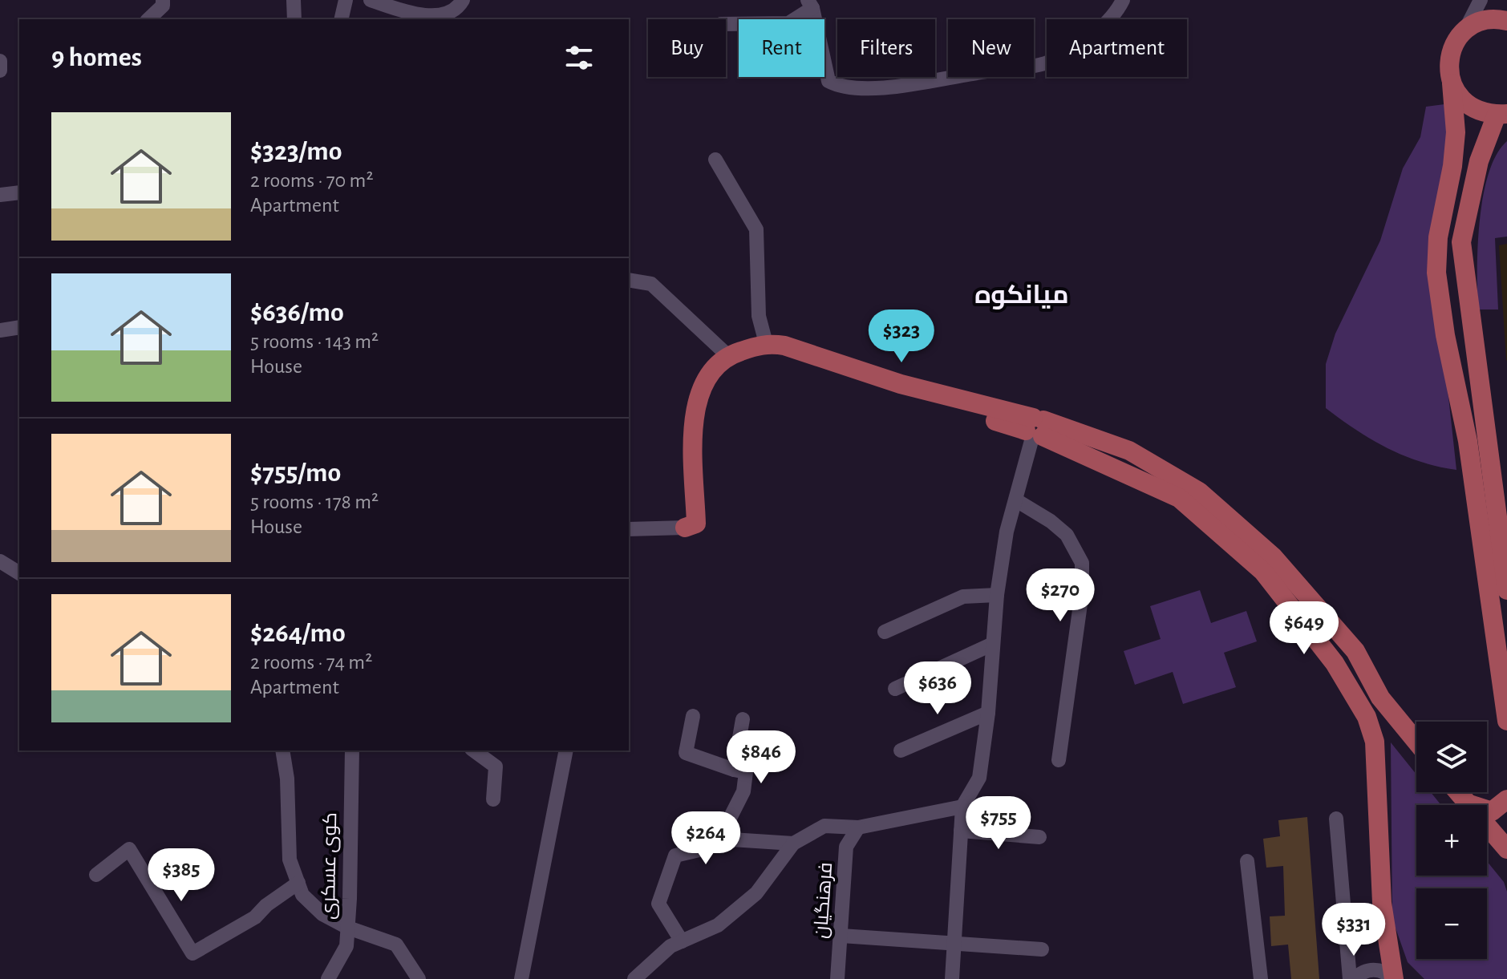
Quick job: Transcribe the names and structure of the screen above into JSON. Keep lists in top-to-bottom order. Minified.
{"streets":{"street":["کوی عسکری","فرهنگیان"]},"districts":["میانکوه"],"page":{"chip":["Buy","Rent","Filters","New","Apartment"],"heading":"9 homes","list":[{"name":"$323/mo","note":"2 rooms · 70 m² · Apartment"},{"name":"$636/mo","note":"5 rooms · 143 m² · House"},{"name":"$755/mo","note":"5 rooms · 178 m² · House"},{"name":"$264/mo","note":"2 rooms · 74 m² · Apartment"}],"price":["$323","$270","$649","$636","$846","$755","$264","$385","$331"],"map_buttons":["+","−"]}}
